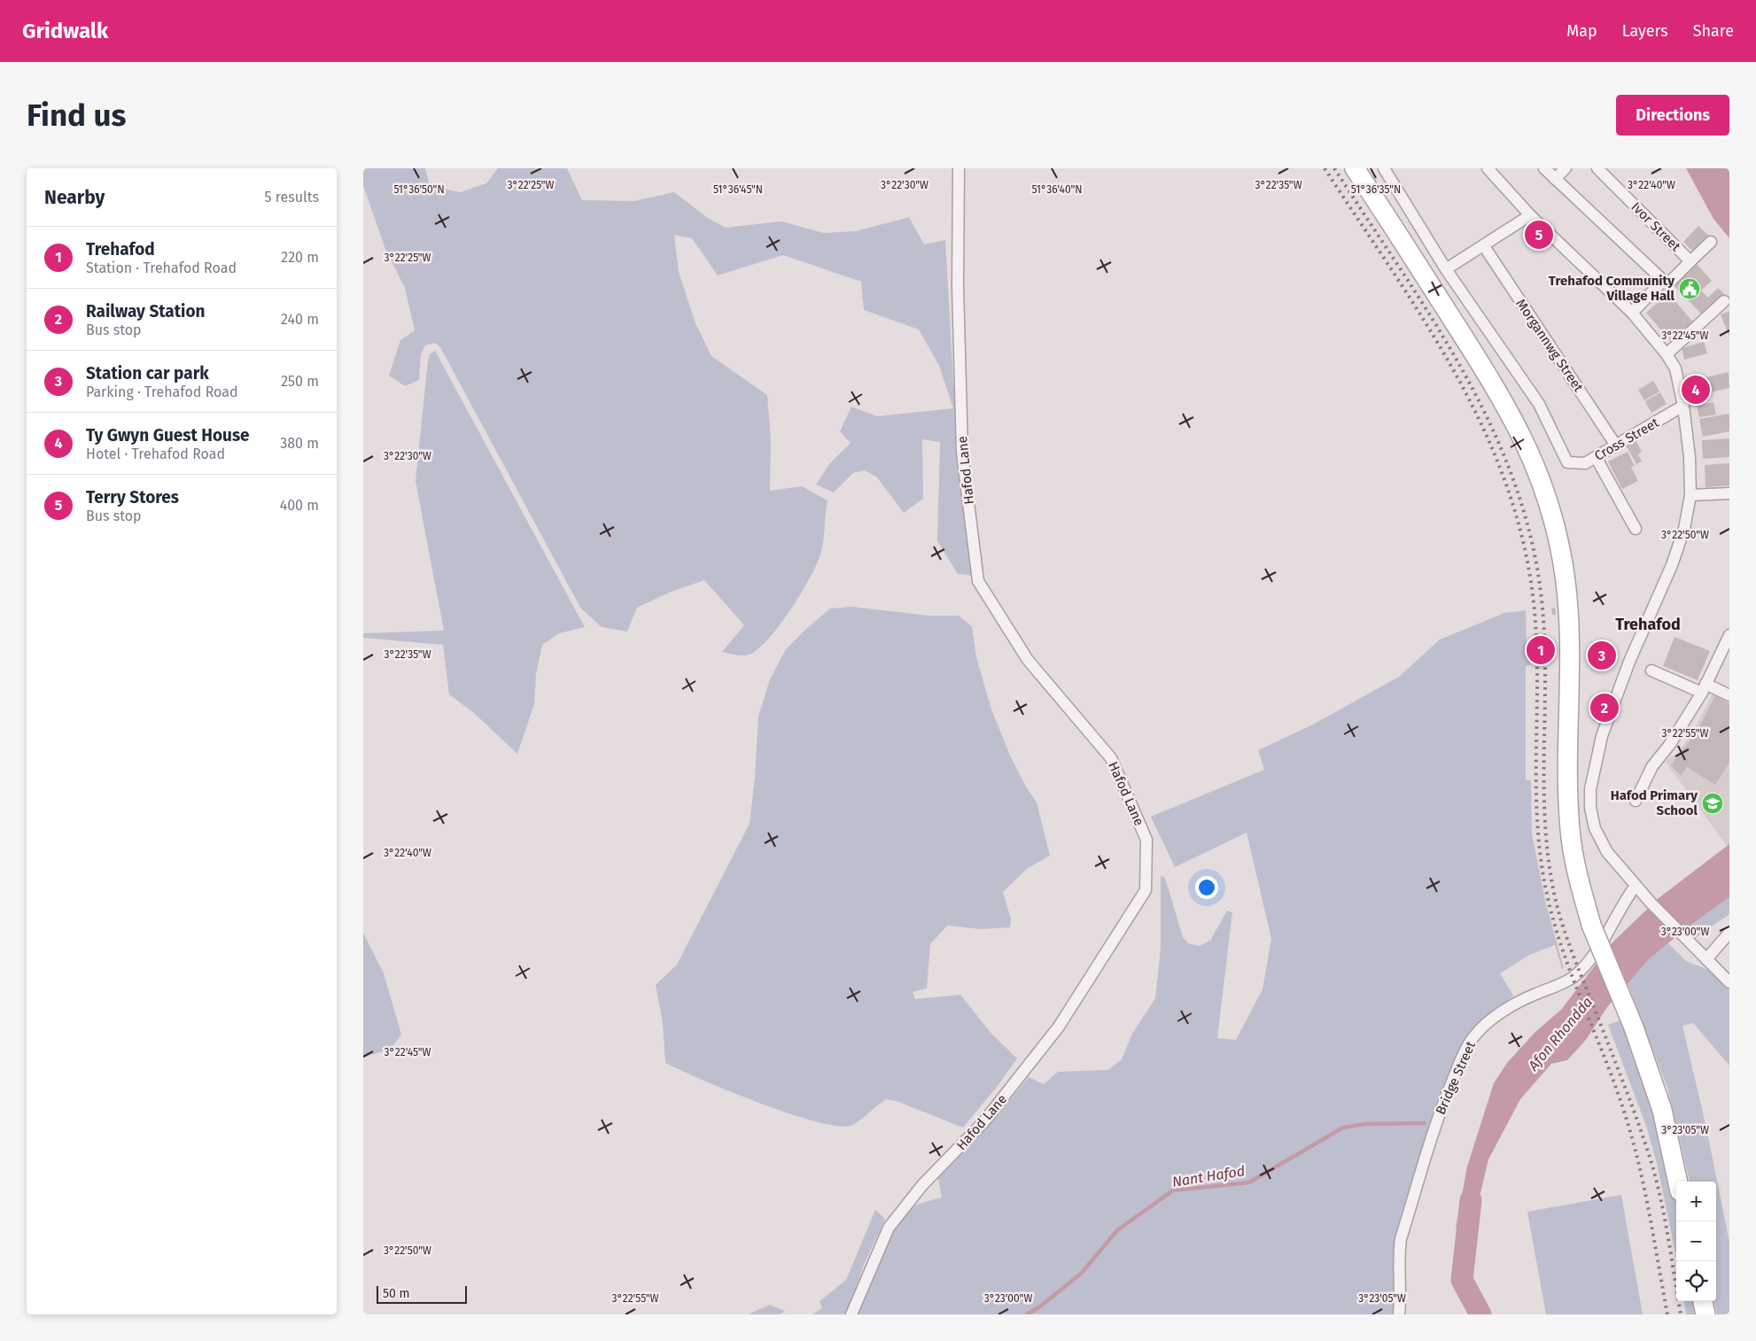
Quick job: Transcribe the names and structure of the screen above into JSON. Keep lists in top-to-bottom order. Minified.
{"streets":{"street":["Ivor Street","Morgannwg Street","Cross Street","Hafod Lane","Bridge Street"]},"crossings":[["Morgannwg Street","Cross Street"]],"districts":["Trehafod"],"water":["Afon Rhondda","Nant Hafod"],"places":{"public building":["Trehafod Community Village Hall"],"school or university":["Hafod Primary School"]},"scale_bar":"50 m","page":{"header":"Gridwalk","nav":["Map","Layers","Share"],"buttons":"Directions","title":"Find us","heading":["Nearby","5 results"],"pins":["5","4","1","3","2"],"list":[{"mark":"1","name":"Trehafod","note":"Station · Trehafod Road","value":"220 m"},{"mark":"2","name":"Railway Station","note":"Bus stop","value":"240 m"},{"mark":"3","name":"Station car park","note":"Parking · Trehafod Road","value":"250 m"},{"mark":"4","name":"Ty Gwyn Guest House","note":"Hotel · Trehafod Road","value":"380 m"},{"mark":"5","name":"Terry Stores","note":"Bus stop","value":"400 m"}],"map_buttons":["+","−"],"scale":"50 m"},"coordinates":["3°22'30\"W","3°22'35\"W","3°22'40\"W","3°22'25\"W","51°36'50\"N","51°36'45\"N","51°36'40\"N","51°36'35\"N","3°22'45\"W","3°22'50\"W","3°22'55\"W","3°23'00\"W","3°23'05\"W"]}
